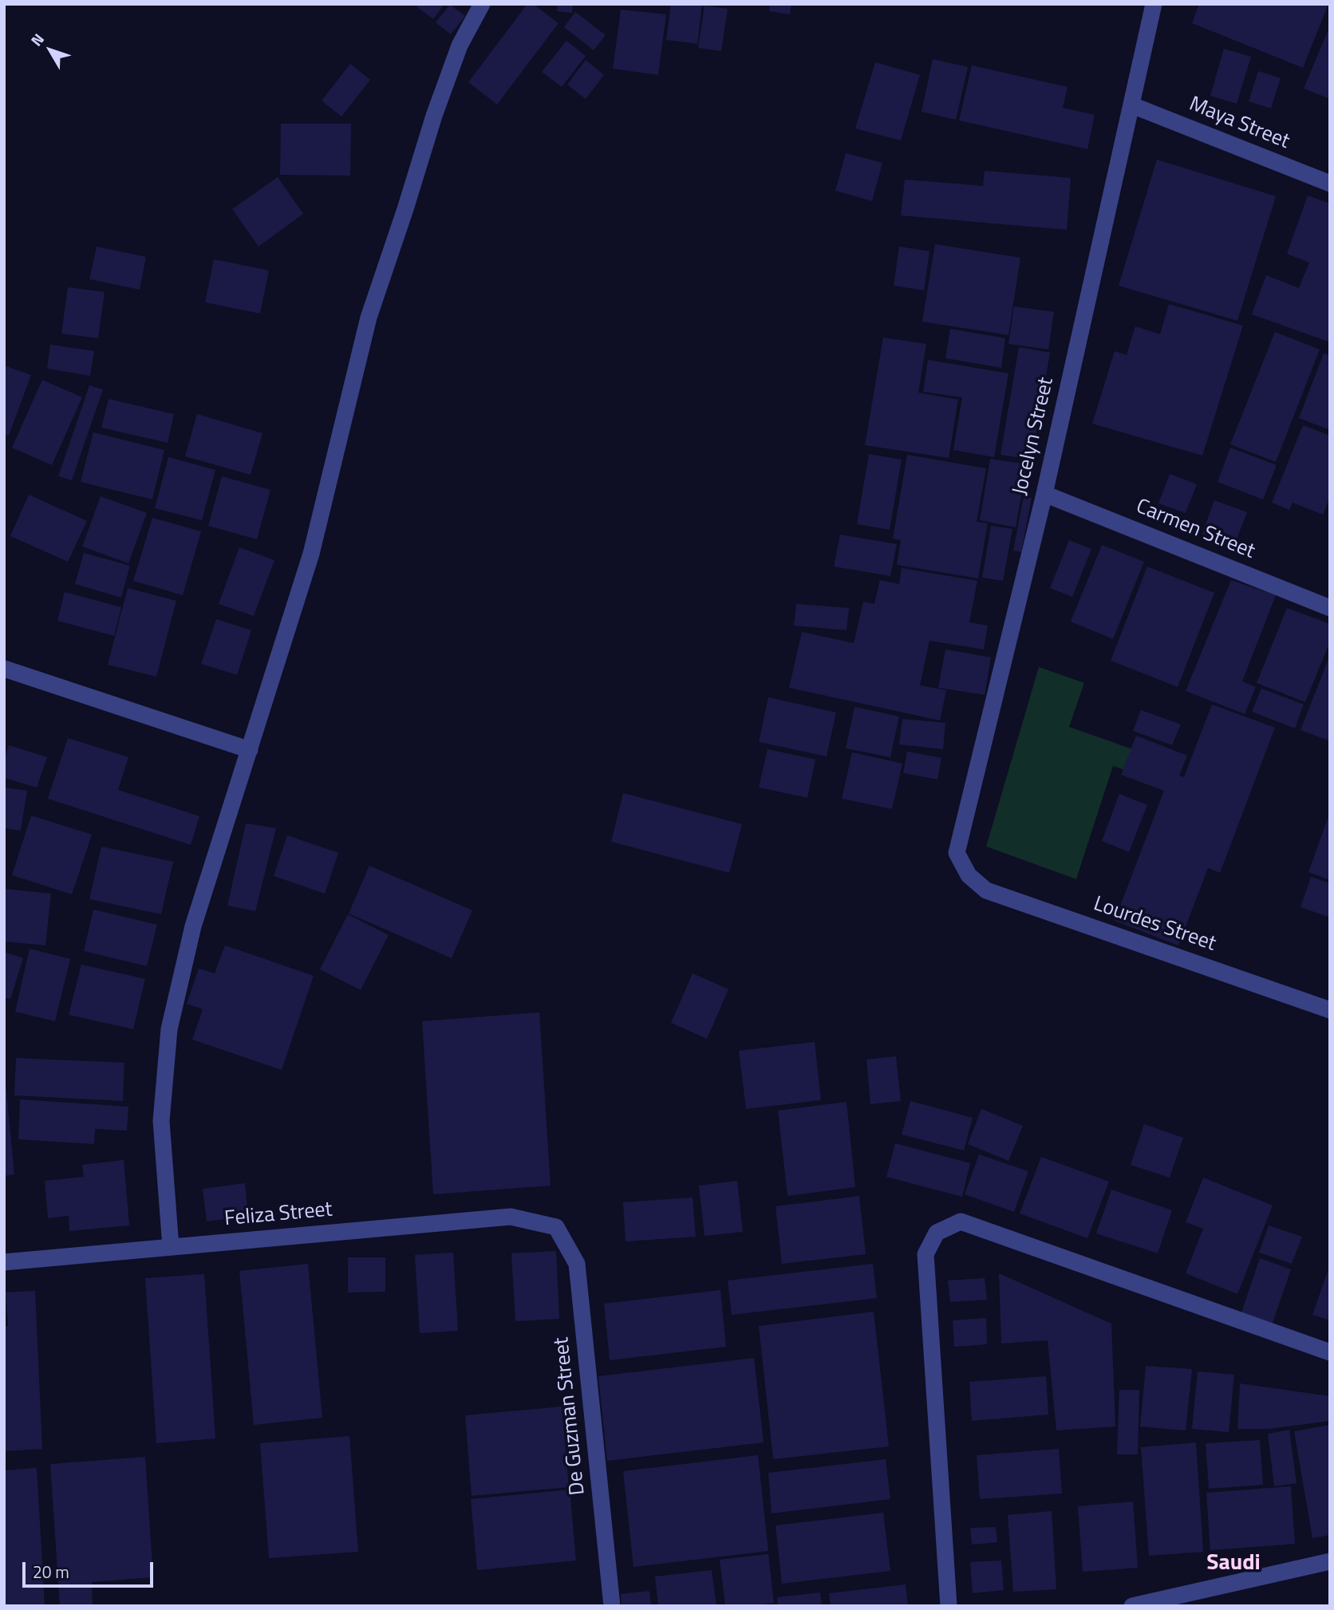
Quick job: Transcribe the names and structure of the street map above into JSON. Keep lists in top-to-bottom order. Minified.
{"streets":{"street":["Maya Street","Jocelyn Street","Carmen Street","Lourdes Street","Feliza Street","De Guzman Street"]},"crossings":[["Maya Street","Jocelyn Street"],["Jocelyn Street","Carmen Street"],["Jocelyn Street","Lourdes Street"],["Feliza Street","De Guzman Street"]],"districts":["Saudi"],"scale_bar":"20 m","north":"top left"}
